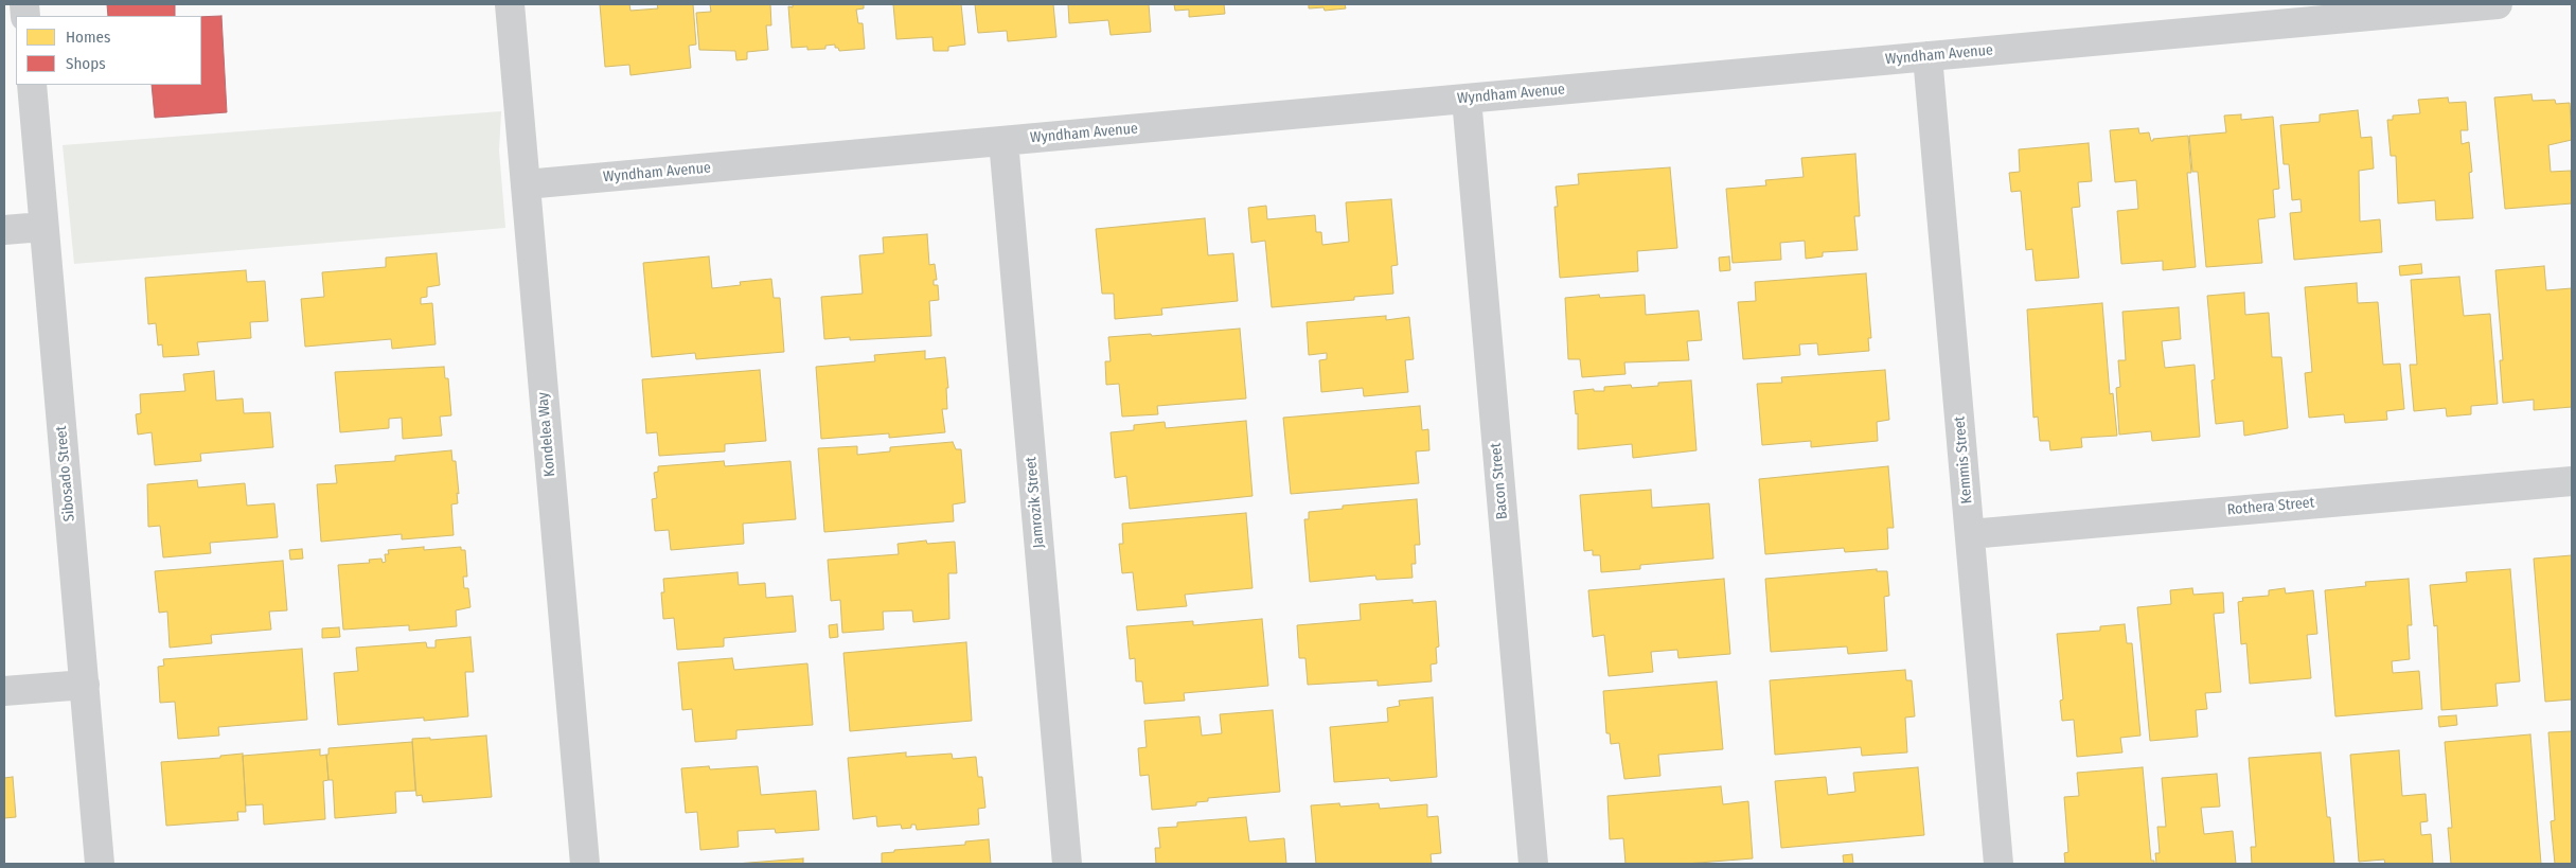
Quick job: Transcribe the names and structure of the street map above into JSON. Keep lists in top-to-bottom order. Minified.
{"streets":{"street":["Wyndham Avenue","Kondelea Way","Kemmis Street","Sibosado Street","Bacon Street","Jamrozik Street","Rothera Street"]},"crossings":[["Wyndham Avenue","Kondelea Way"],["Wyndham Avenue","Kemmis Street"],["Wyndham Avenue","Bacon Street"],["Wyndham Avenue","Jamrozik Street"],["Kemmis Street","Rothera Street"]],"legend":["Homes","Shops"]}
